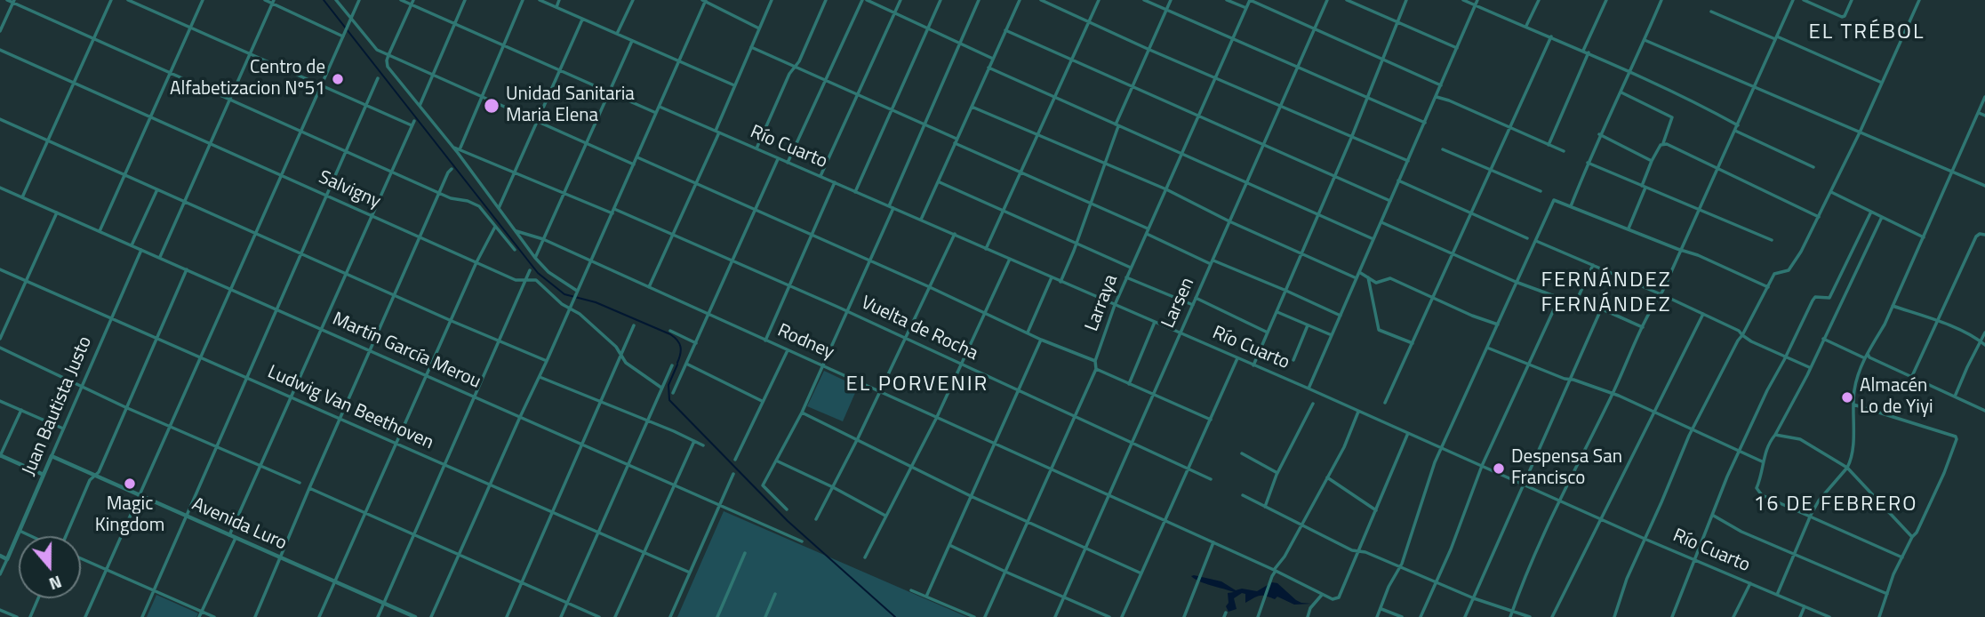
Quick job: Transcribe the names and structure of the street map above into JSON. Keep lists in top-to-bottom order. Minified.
{"streets":{"street":["Río Cuarto","Salvigny","Larraya","Larsen","Vuelta de Rocha","Rodney","Martín García Merou","Juan Bautista Justo","Ludwig Van Beethoven","Avenida Luro"]},"crossings":[["Río Cuarto","Larraya"],["Río Cuarto","Larsen"],["Larsen","Vuelta de Rocha"],["Larsen","Rodney"],["Martín García Merou","Juan Bautista Justo"],["Juan Bautista Justo","Ludwig Van Beethoven"],["Juan Bautista Justo","Avenida Luro"]],"districts":["EL TRÉBOL","FERNÁNDEZ FERNÁNDEZ","EL PORVENIR","16 DE FEBRERO"],"places":["Centro de Alfabetizacion Nº51","Unidad Sanitaria Maria Elena","Almacén Lo de Yiyi","Despensa San Francisco","Magic Kingdom"],"north":"bottom"}
